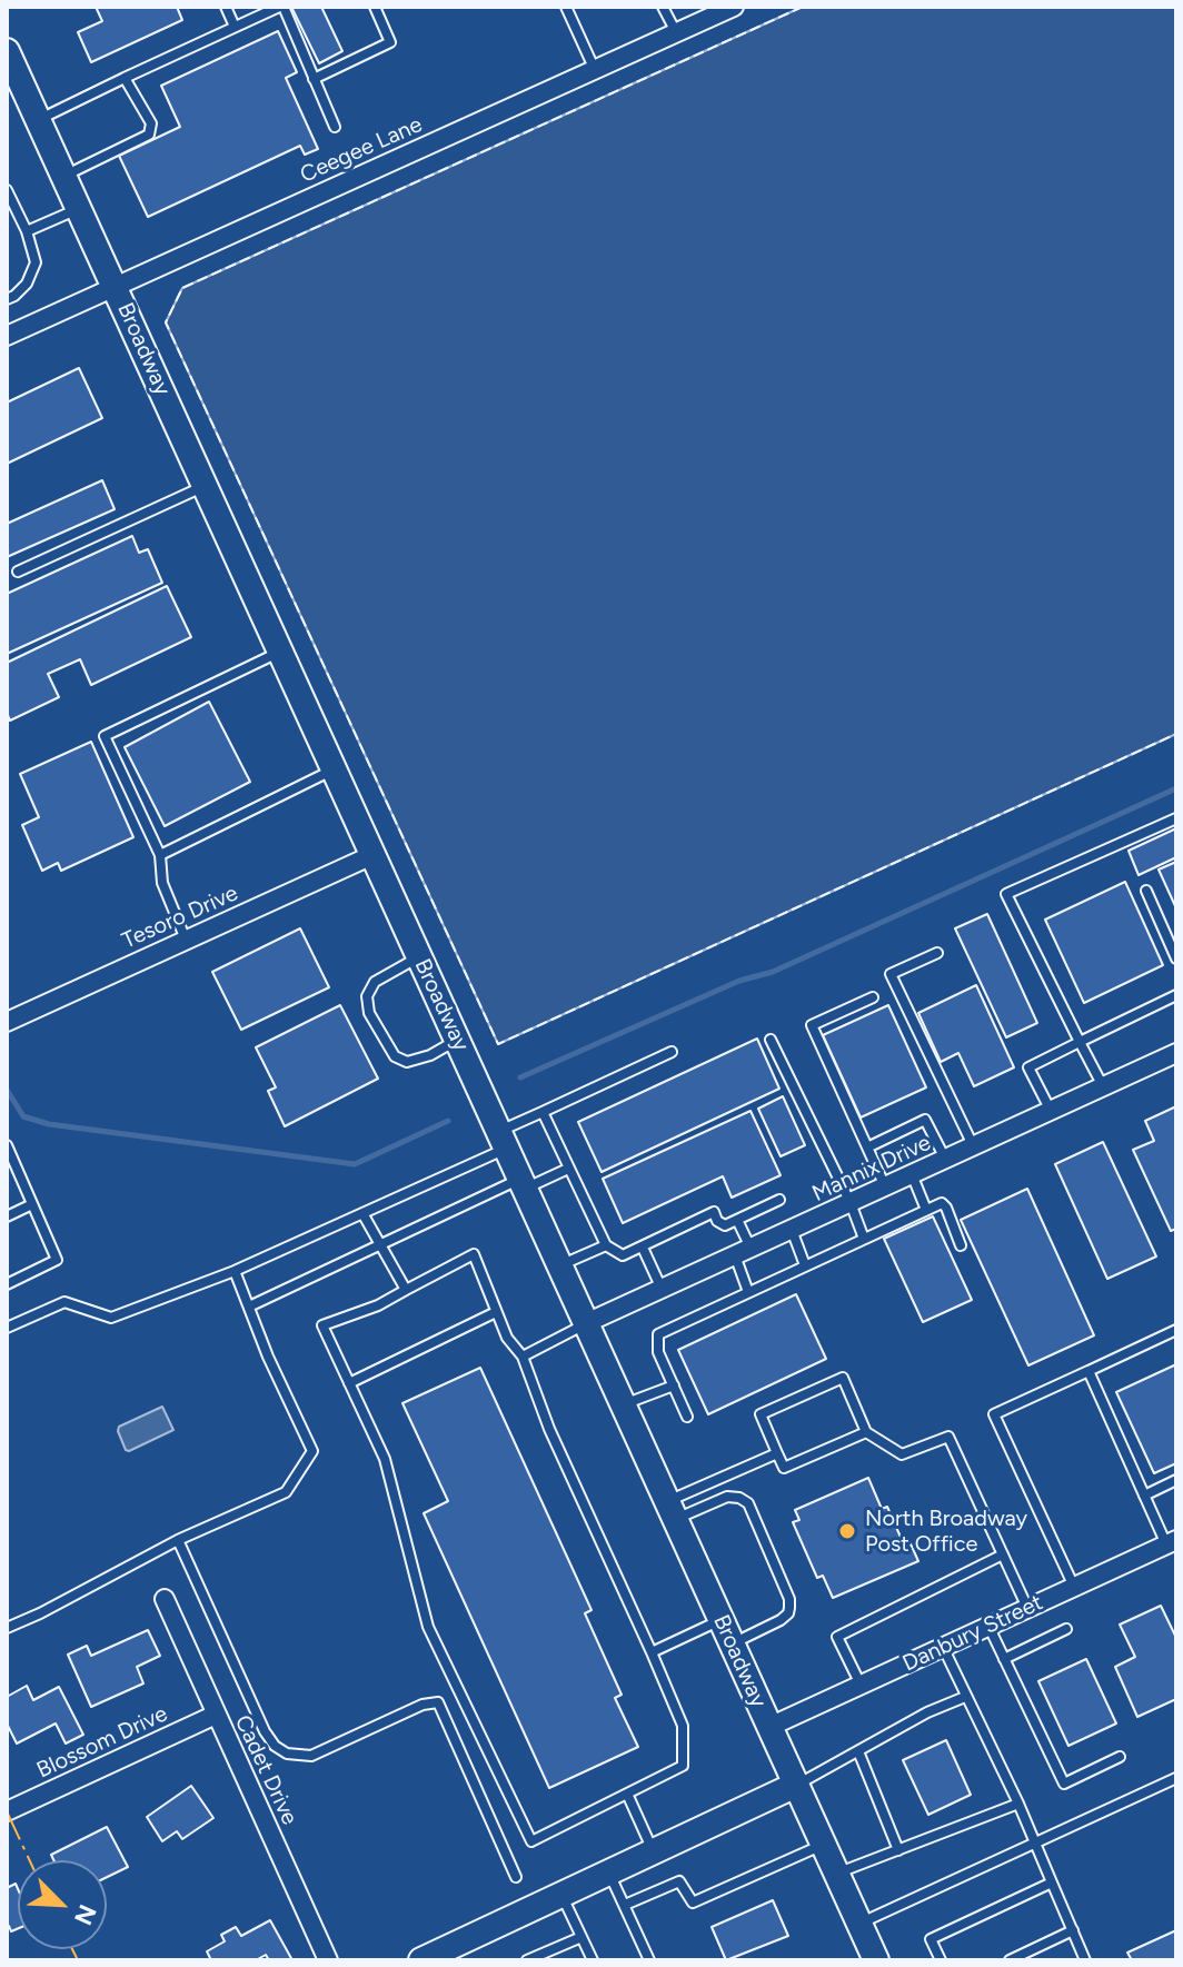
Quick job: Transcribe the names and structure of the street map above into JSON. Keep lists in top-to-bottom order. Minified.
{"streets":{"main road":["Broadway"],"street":["Ceegee Lane","Tesoro Drive","Mannix Drive","Danbury Street","Blossom Drive","Cadet Drive"]},"crossings":[["Ceegee Lane","Broadway"],["Broadway","Tesoro Drive"],["Broadway","Mannix Drive"],["Broadway","Danbury Street"],["Blossom Drive","Cadet Drive"]],"places":["North Broadway Post Office"],"north":"bottom right"}
